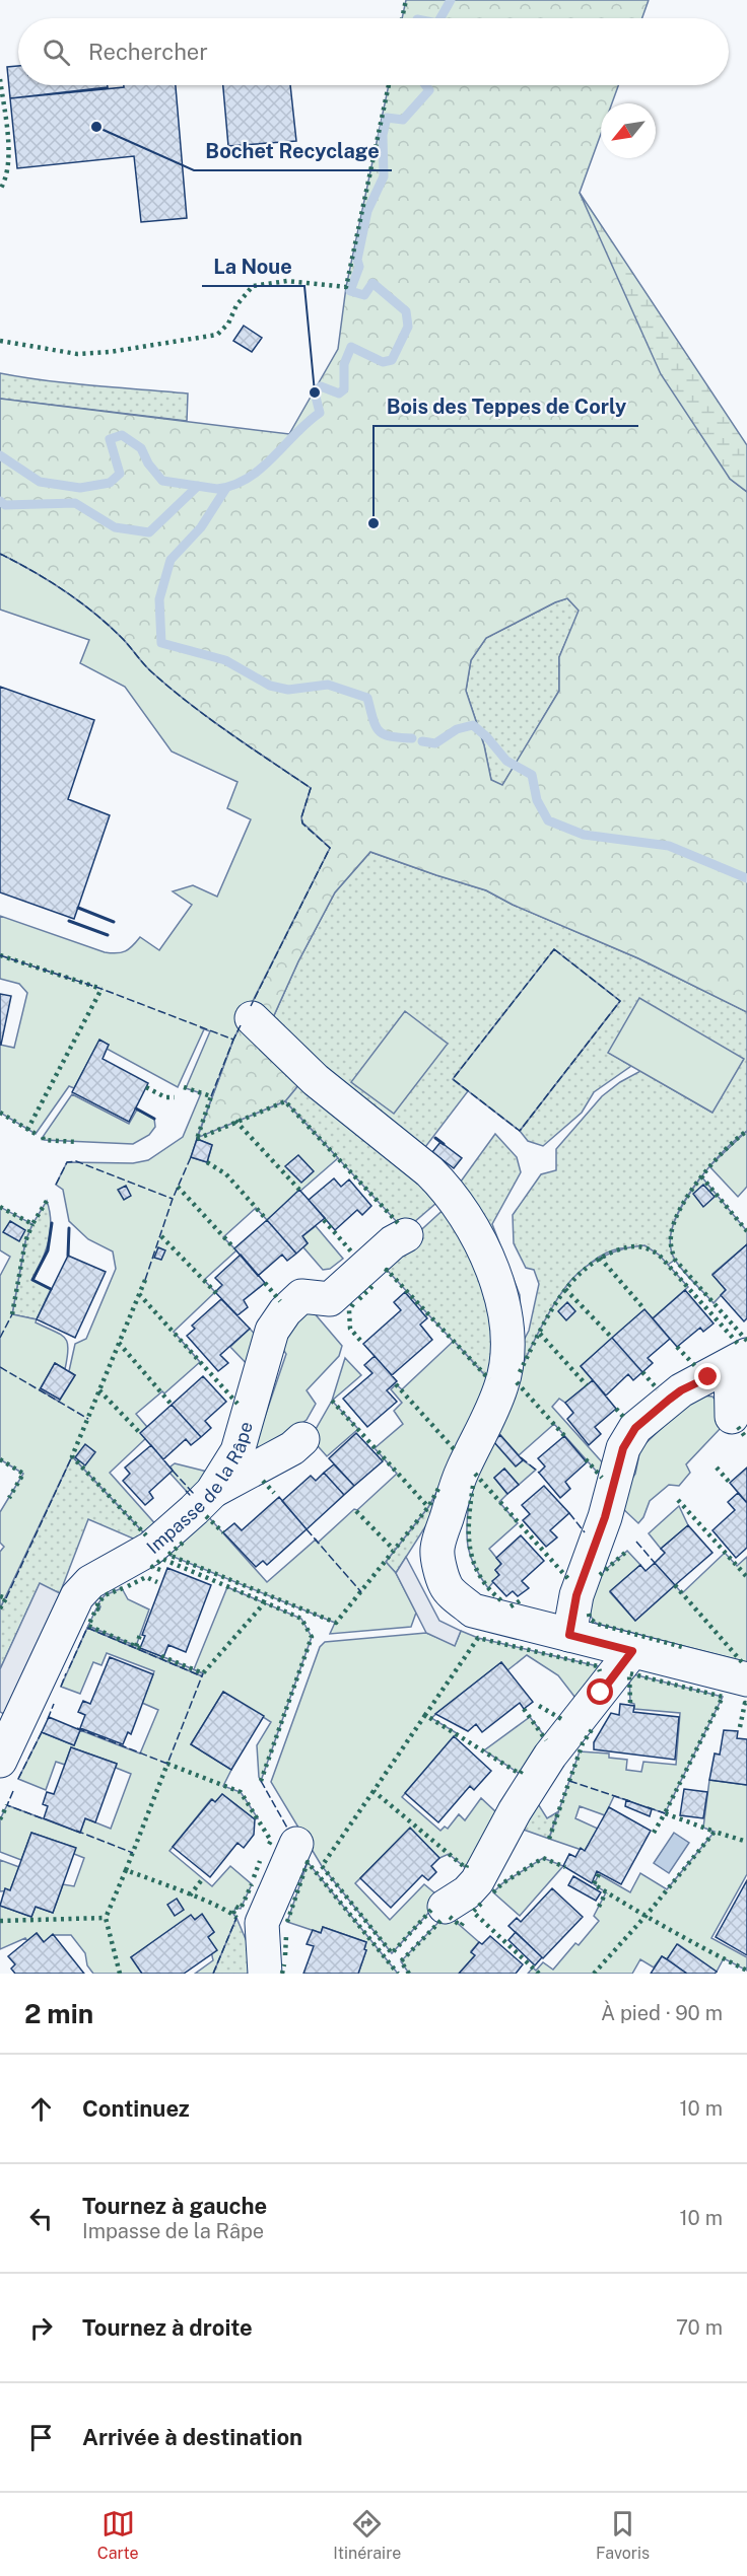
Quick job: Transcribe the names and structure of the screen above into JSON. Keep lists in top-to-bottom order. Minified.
{"streets":{"street":["Impasse de la Râpe"]},"places":["Bochet Recyclage","La Noue","Bois des Teppes de Corly"],"north":"bottom left","page":{"search":"Rechercher","heading":["2 min","À pied · 90 m"],"list":[["Continuez","10 m"],["Tournez à gauche","Impasse de la Râpe","10 m"],["Tournez à droite","70 m"],"Arrivée à destination"],"nav":["Carte","Itinéraire","Favoris"]}}
